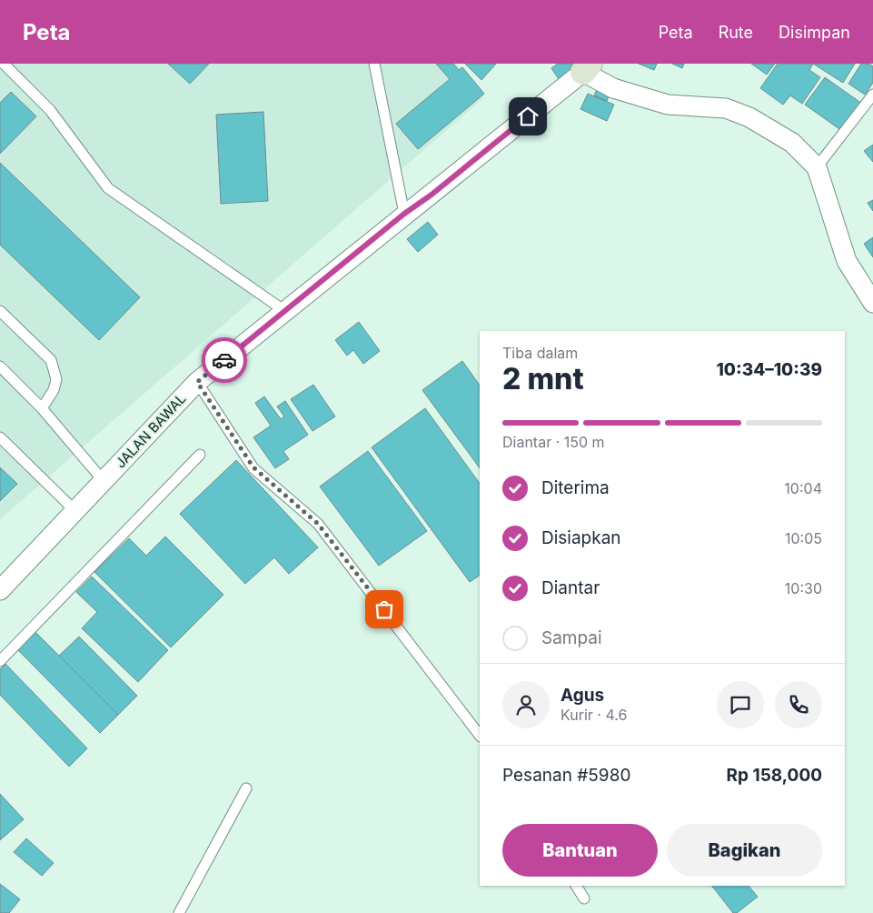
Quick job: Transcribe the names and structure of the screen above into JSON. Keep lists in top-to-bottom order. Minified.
{"streets":{"street":["JALAN BAWAL"]},"page":{"header":"Peta","nav":["Peta","Rute","Disimpan"],"heading":["2 mnt","Tiba dalam","10:34–10:39"],"panel":["Agus","Kurir · 4.6","Pesanan #5980","Rp 158,000"],"bar":"Diantar · 150 m","list":[["Diterima","10:04"],["Disiapkan","10:05"],["Diantar","10:30"],"Sampai"],"buttons":["Bantuan","Bagikan"]}}
